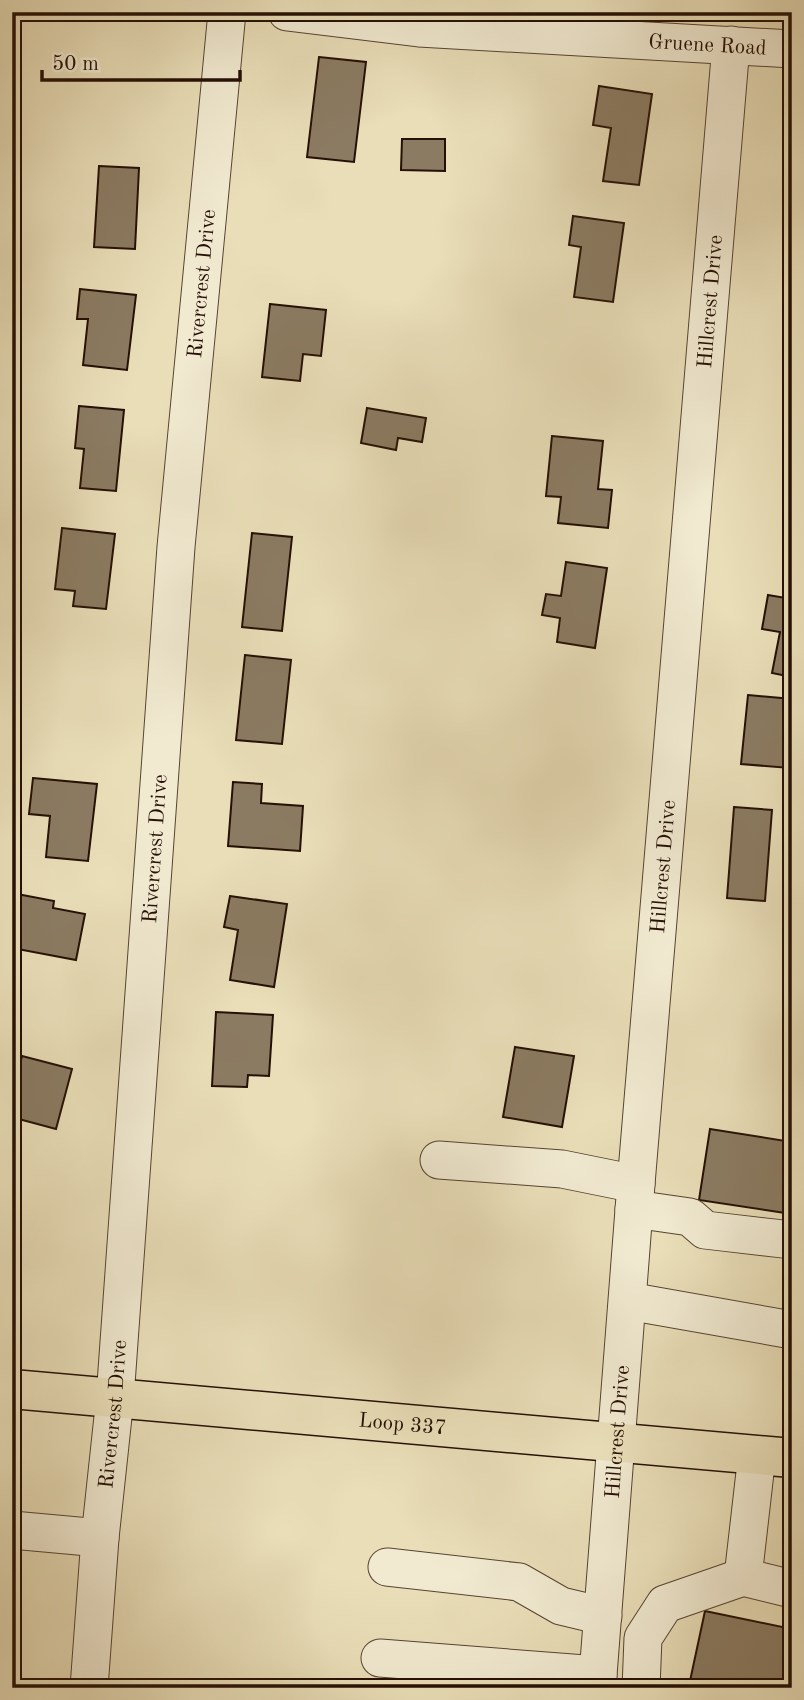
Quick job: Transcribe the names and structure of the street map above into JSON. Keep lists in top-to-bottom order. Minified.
{"streets":{"main road":["Loop 337"],"street":["Gruene Road","Rivercrest Drive","Hillcrest Drive"]},"crossings":[["Gruene Road","Hillcrest Drive"],["Rivercrest Drive","Loop 337"],["Hillcrest Drive","Loop 337"]],"scale_bar":"50 m"}
